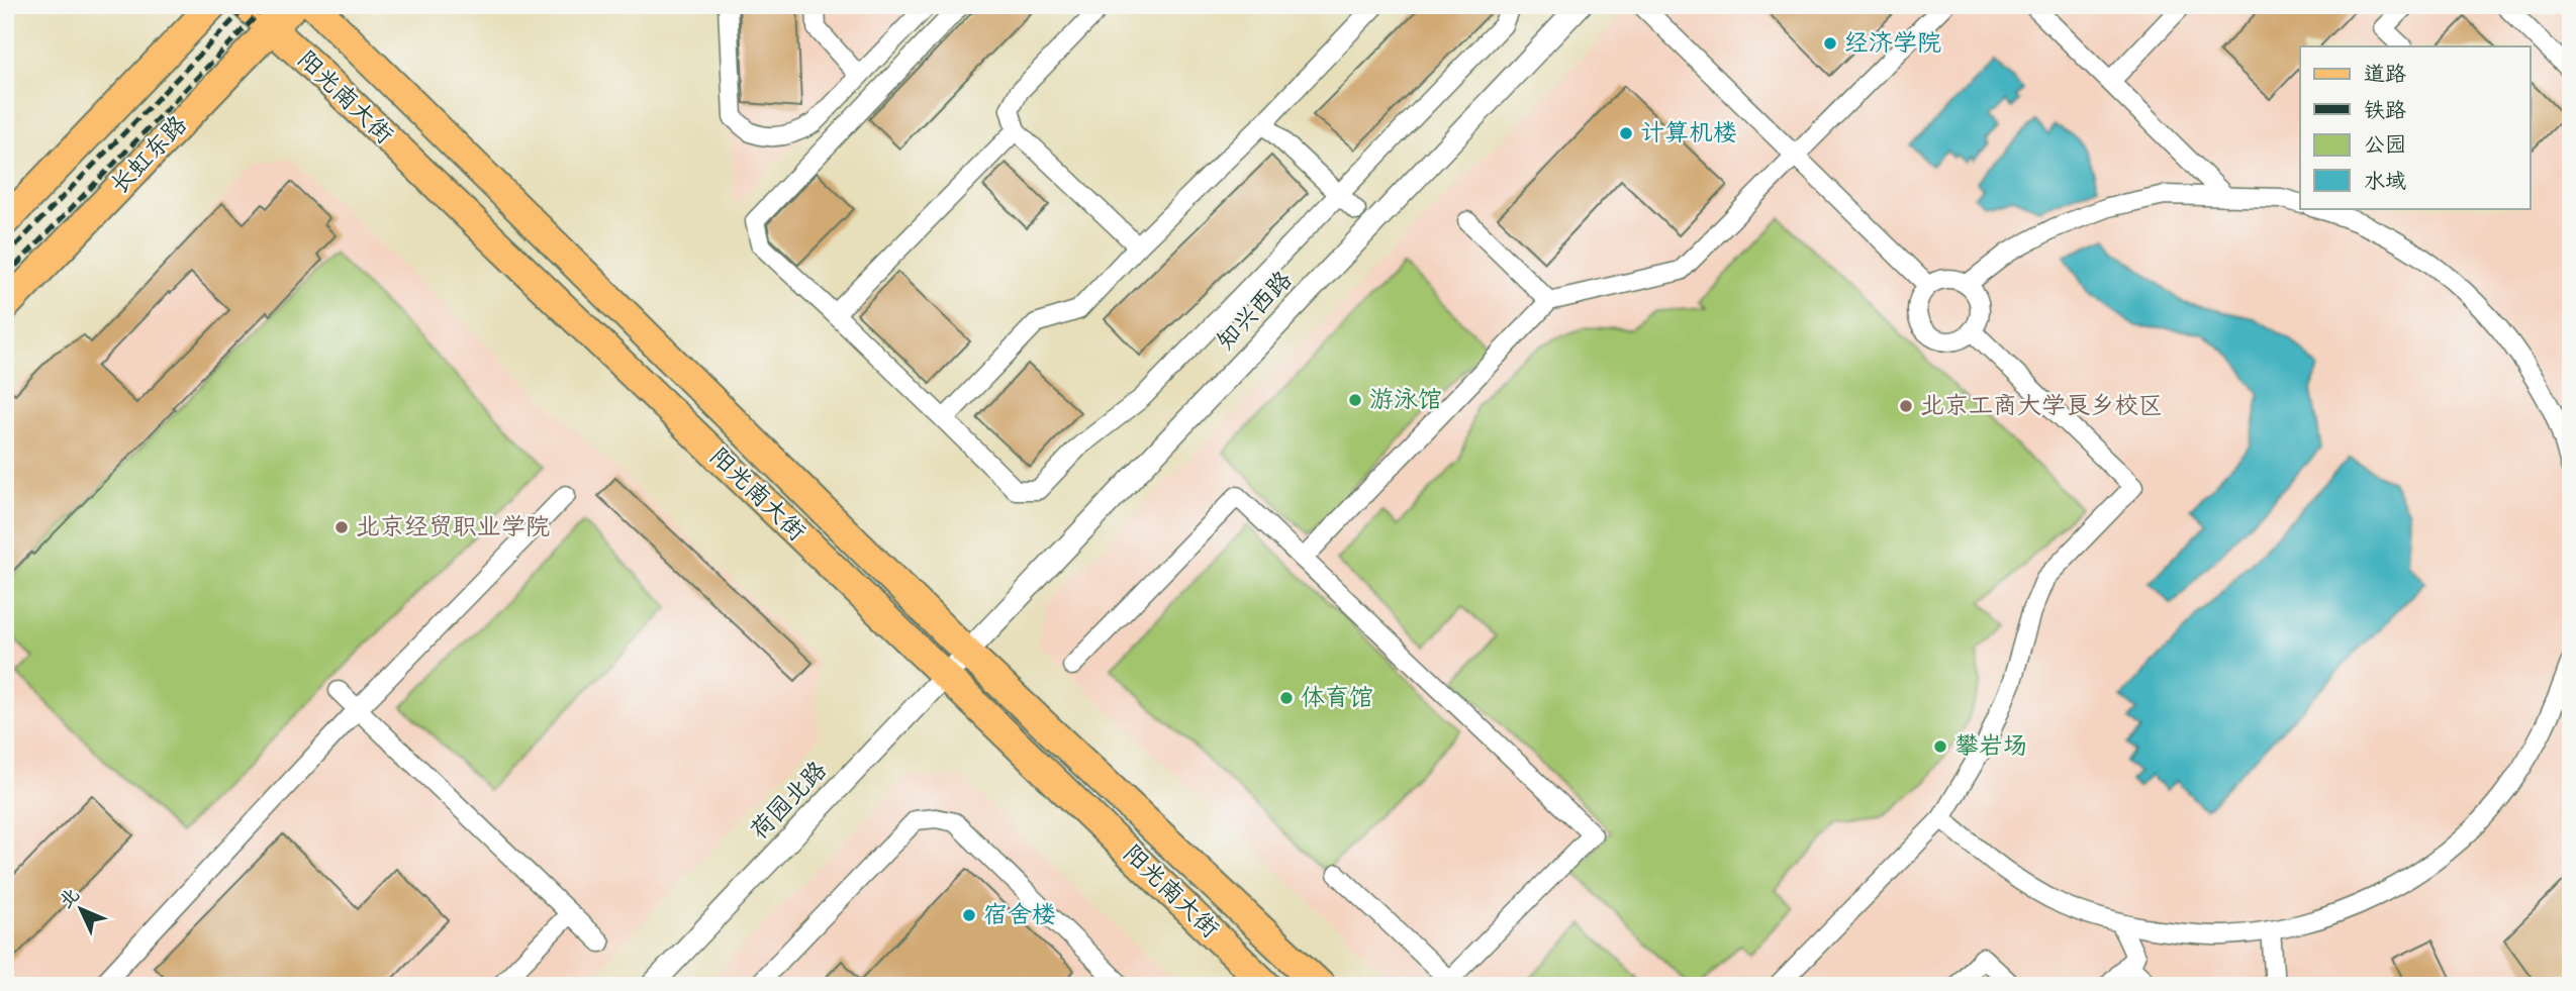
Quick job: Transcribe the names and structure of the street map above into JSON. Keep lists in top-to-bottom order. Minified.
{"streets":{"main road":["阳光南大街","长虹东路"],"street":["知兴西路","荷园北路"]},"crossings":[["阳光南大街","长虹东路"],["阳光南大街","知兴西路"],["阳光南大街","荷园北路"],["知兴西路","荷园北路"]],"places":["经济学院","计算机楼","游泳馆","北京工商大学良乡校区","北京经贸职业学院","体育馆","攀岩场","宿舍楼"],"legend":["道路","铁路","公园","水域"],"north":"top left"}
